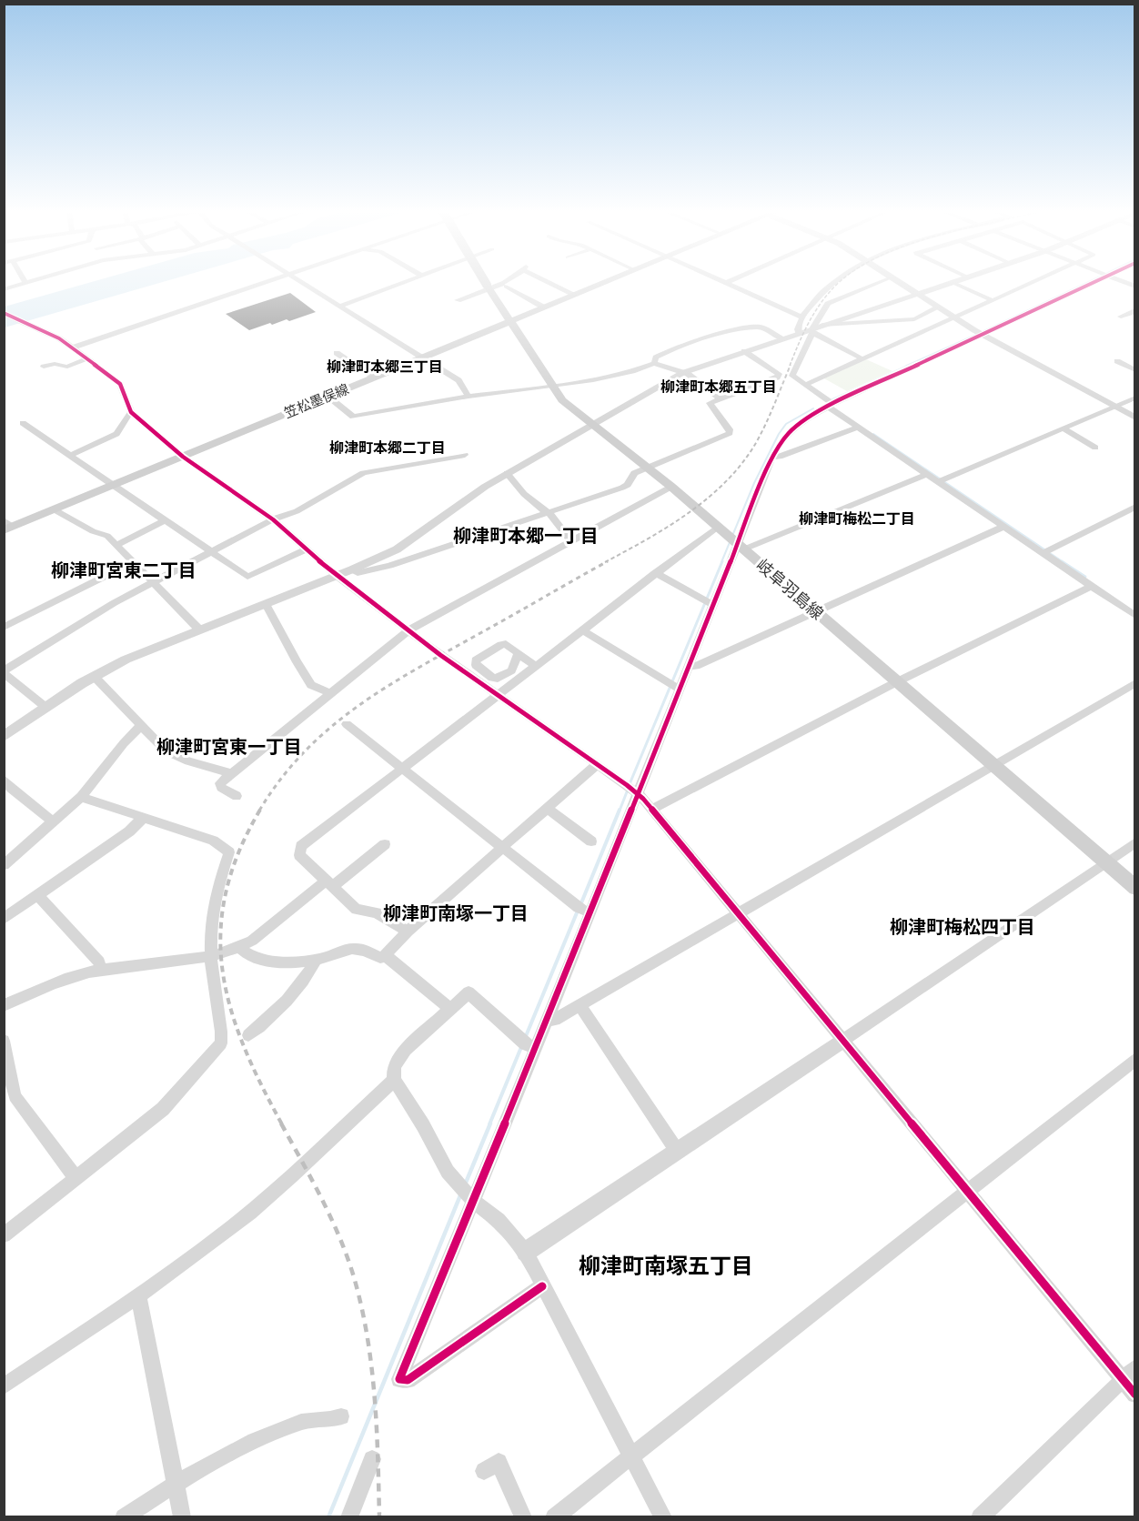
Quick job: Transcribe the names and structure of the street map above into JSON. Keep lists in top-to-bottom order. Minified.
{"streets":{"main road":["笠松墨俣線","岐阜羽島線"]},"crossings":[["笠松墨俣線","岐阜羽島線"]],"districts":["柳津町本郷三丁目","柳津町本郷五丁目","柳津町本郷二丁目","柳津町梅松二丁目","柳津町本郷一丁目","柳津町宮東二丁目","柳津町宮東一丁目","柳津町南塚一丁目","柳津町梅松四丁目","柳津町南塚五丁目"]}
